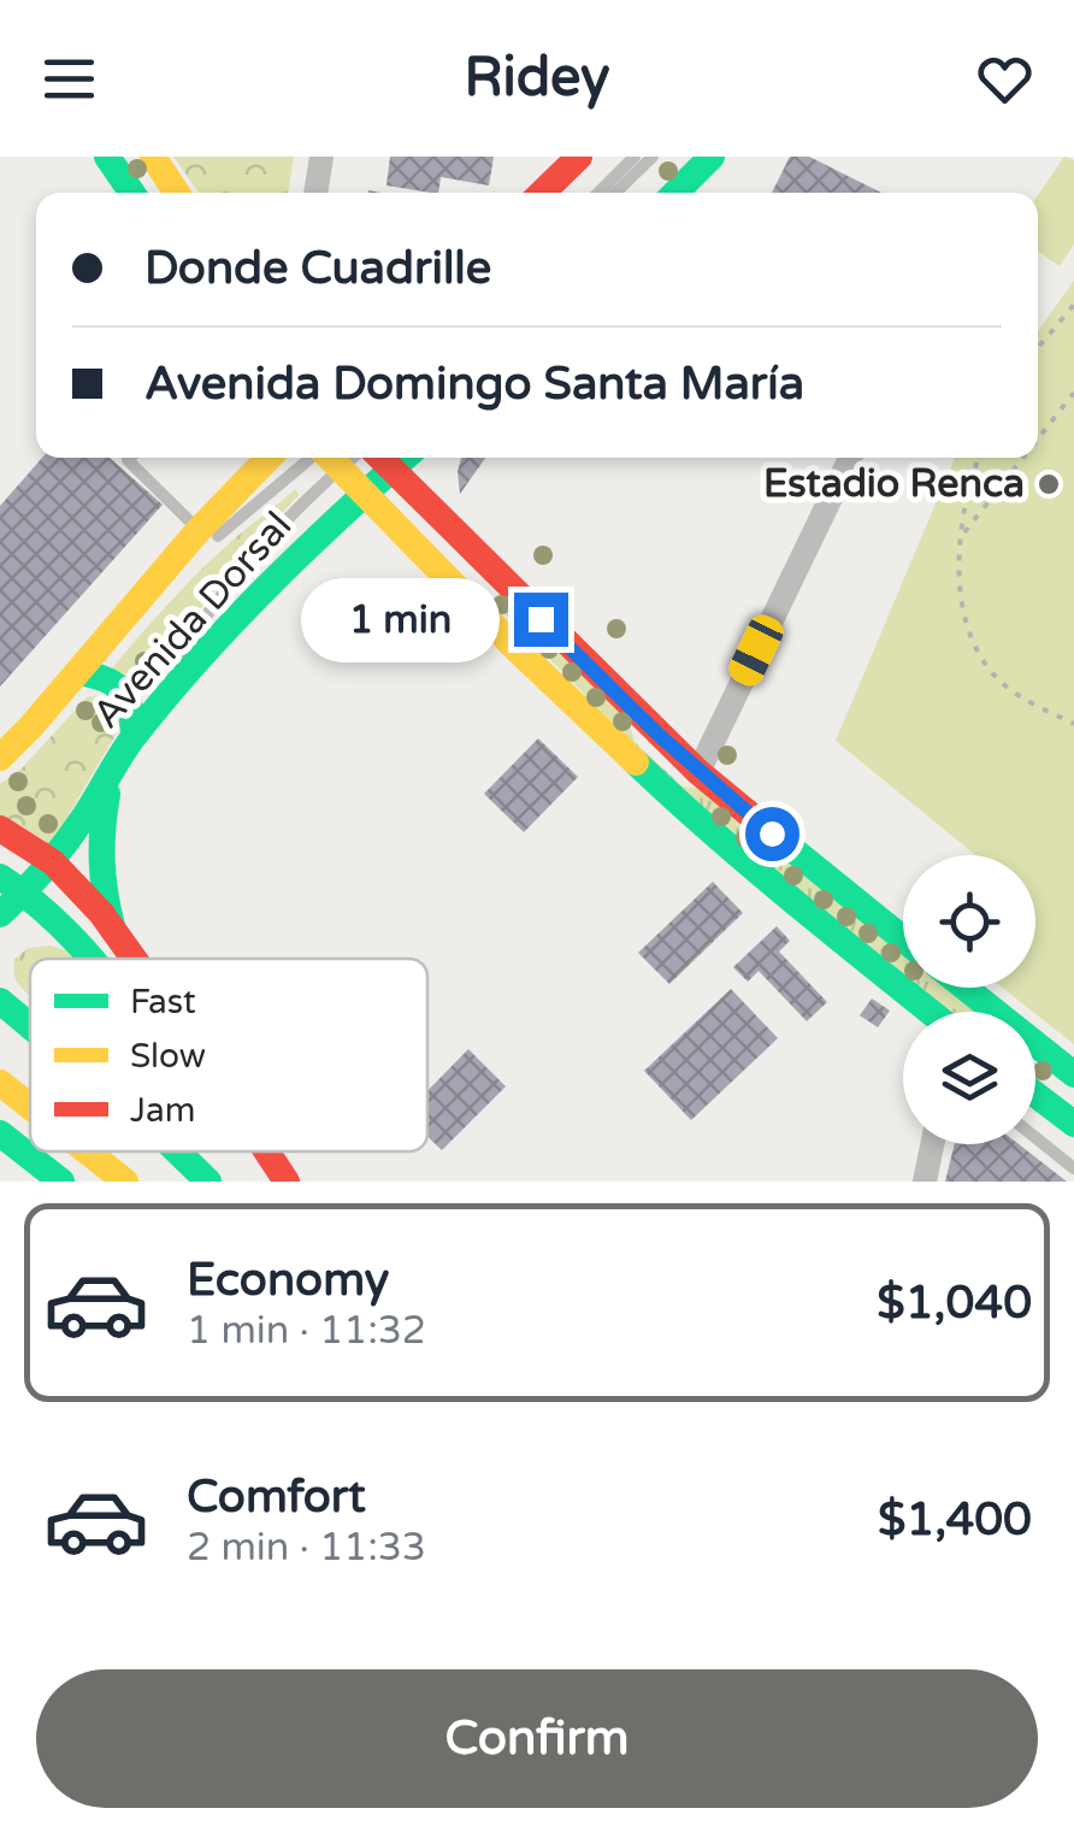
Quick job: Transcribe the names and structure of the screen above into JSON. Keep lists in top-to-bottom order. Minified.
{"streets":{"main road":["Avenida Dorsal"]},"places":["Estadio Renca"],"legend":["Fast","Slow","Jam"],"page":{"header":"Ridey","banner":["Donde Cuadrille","Avenida Domingo Santa María"],"bubble":"1 min","list":[{"name":"Economy","note":"1 min · 11:32","value":"$1,040"},{"name":"Comfort","note":"2 min · 11:33","value":"$1,400"}],"buttons":"Confirm"}}
